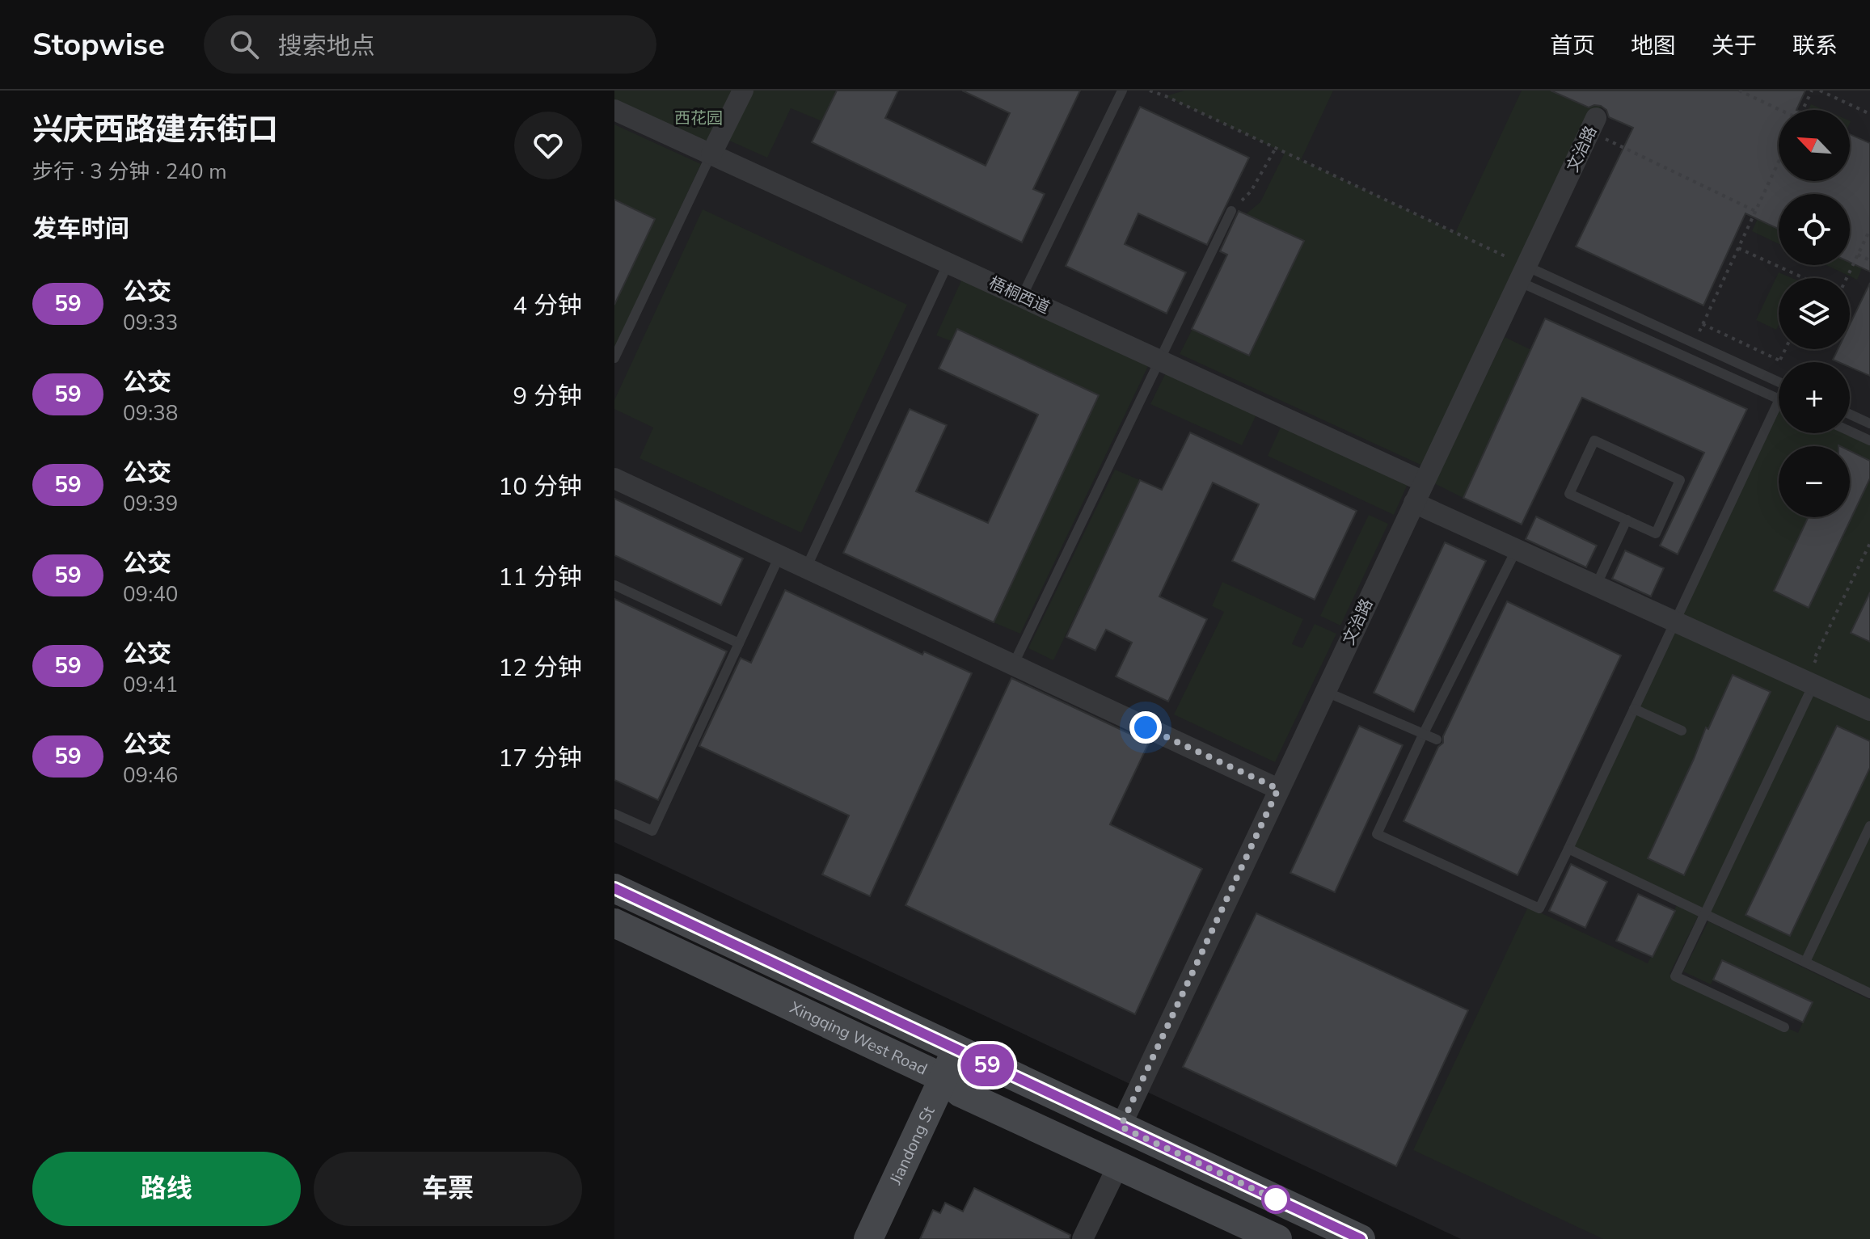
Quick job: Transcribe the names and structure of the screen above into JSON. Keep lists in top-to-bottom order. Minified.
{"streets":{"main road":["Xingqing West Road","Jiandong St"],"street":["文治路","梧桐西道"]},"crossings":[["文治路","梧桐西道"],["文治路","Xingqing West Road"],["Xingqing West Road","Jiandong St"]],"parks":["西花园"],"lines":["bus line 59"],"north":"top left","page":{"header":"Stopwise","search":"搜索地点","nav":["首页","地图","关于","联系"],"heading":[["兴庆西路建东街口","步行 · 3 分钟 · 240 m"],"发车时间"],"on_map":"59","map_buttons":["+","−"],"list":[{"mark":"59","name":"公交","note":"09:33","value":"4 分钟"},{"mark":"59","name":"公交","note":"09:38","value":"9 分钟"},{"mark":"59","name":"公交","note":"09:39","value":"10 分钟"},{"mark":"59","name":"公交","note":"09:40","value":"11 分钟"},{"mark":"59","name":"公交","note":"09:41","value":"12 分钟"},{"mark":"59","name":"公交","note":"09:46","value":"17 分钟"}],"buttons":["路线","车票"]}}
